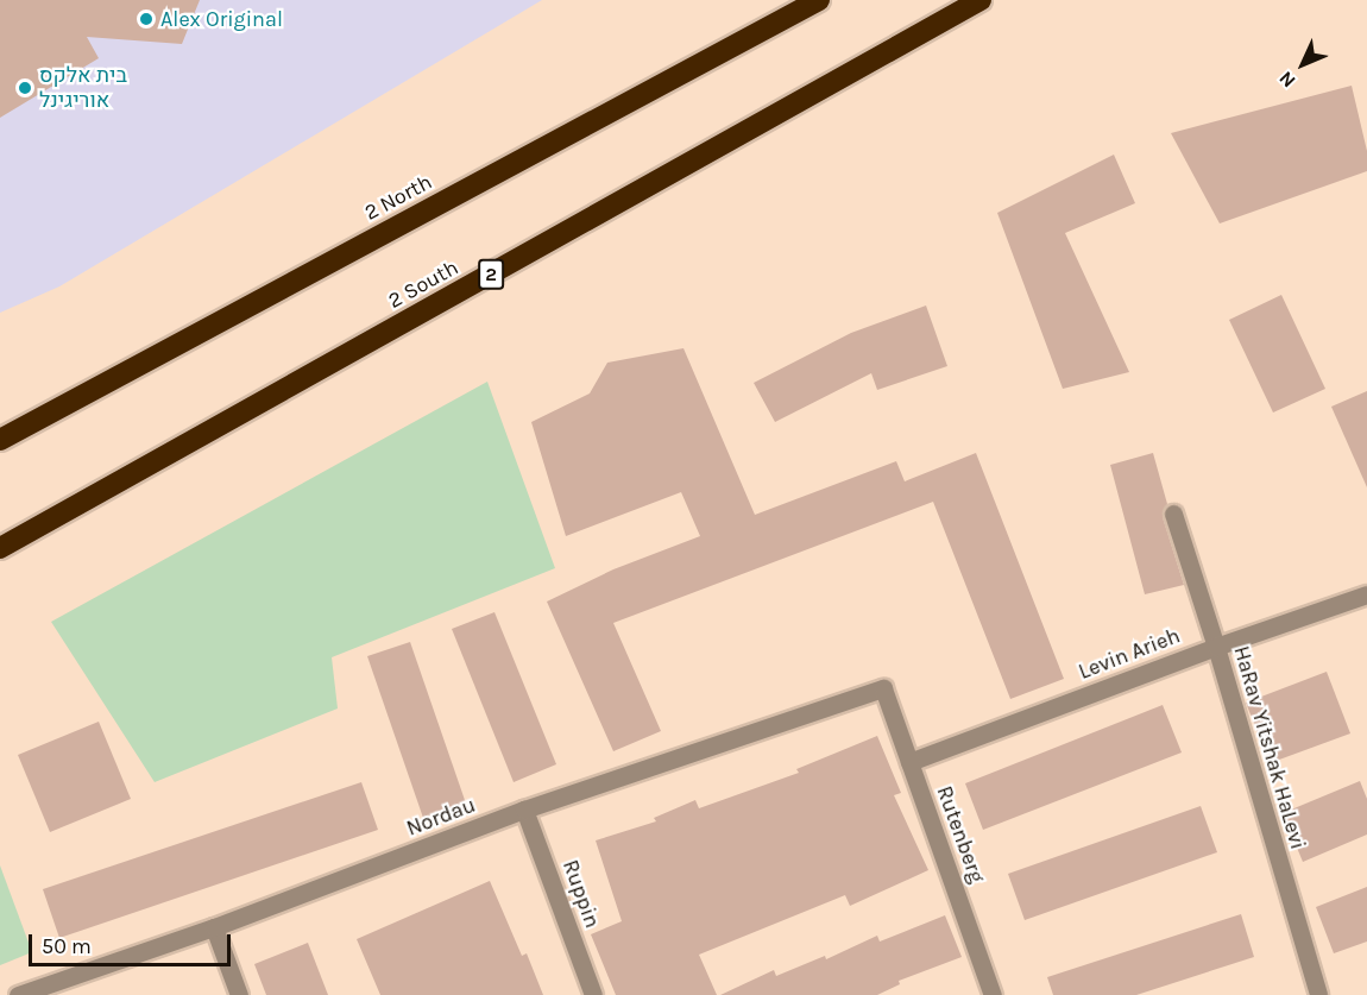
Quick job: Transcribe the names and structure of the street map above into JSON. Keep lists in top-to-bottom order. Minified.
{"streets":{"highway":["2 North","2","2 South"],"street":["Levin Arieh","HaRav Yitshak HaLevi","Nordau","Rutenberg","Ruppin"]},"crossings":[["Levin Arieh","HaRav Yitshak HaLevi"],["Levin Arieh","Rutenberg"],["Nordau","Rutenberg"],["Nordau","Ruppin"]],"places":["Alex Original","בית אלקס אוריגינל"],"scale_bar":"50 m","north":"bottom left"}
